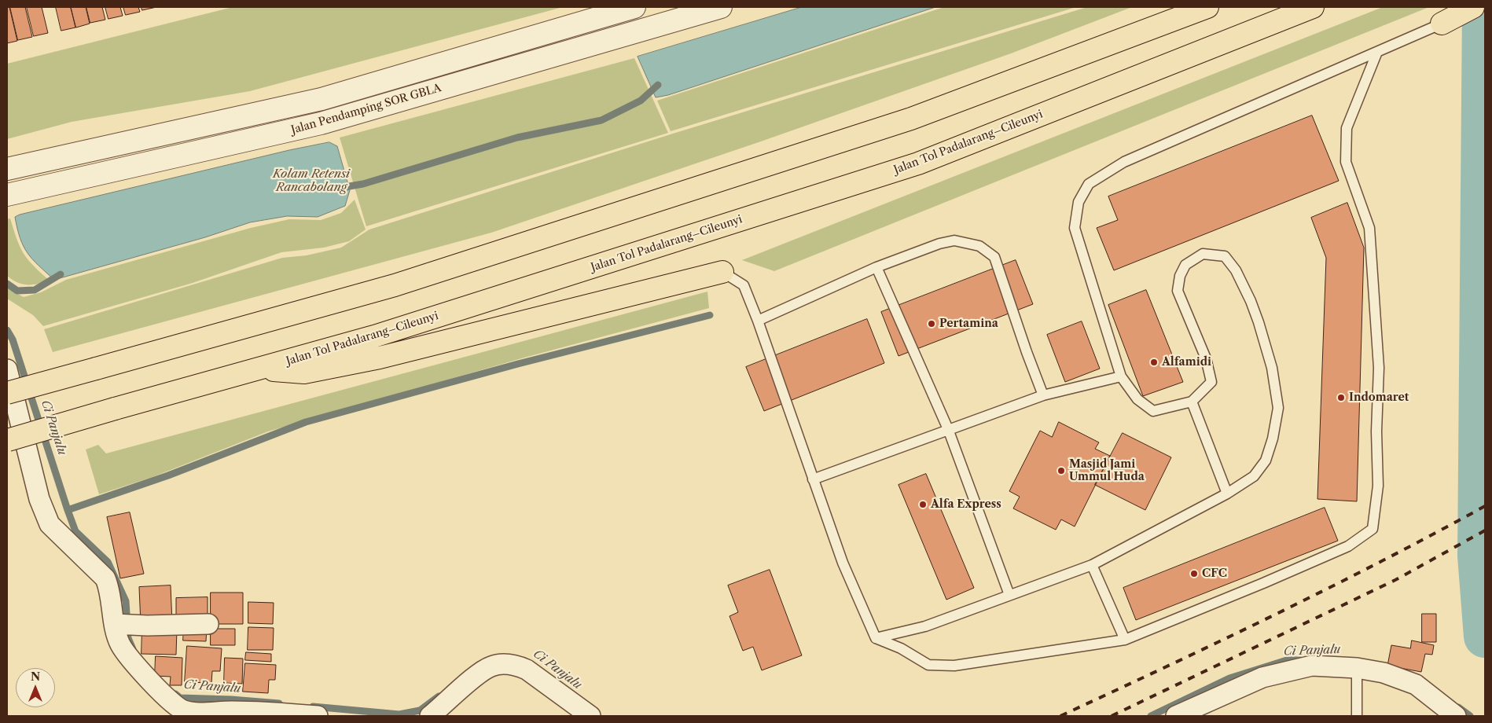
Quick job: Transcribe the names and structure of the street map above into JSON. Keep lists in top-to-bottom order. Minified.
{"streets":{"highway":["Jalan Tol Padalarang–Cileunyi"],"street":["Jalan Pendamping SOR GBLA"]},"water":["Kolam Retensi Rancabolang","Ci Panjalu"],"places":["Pertamina","Alfamidi","Indomaret","Masjid Jami Ummul Huda","Alfa Express","CFC"],"north":"top"}
